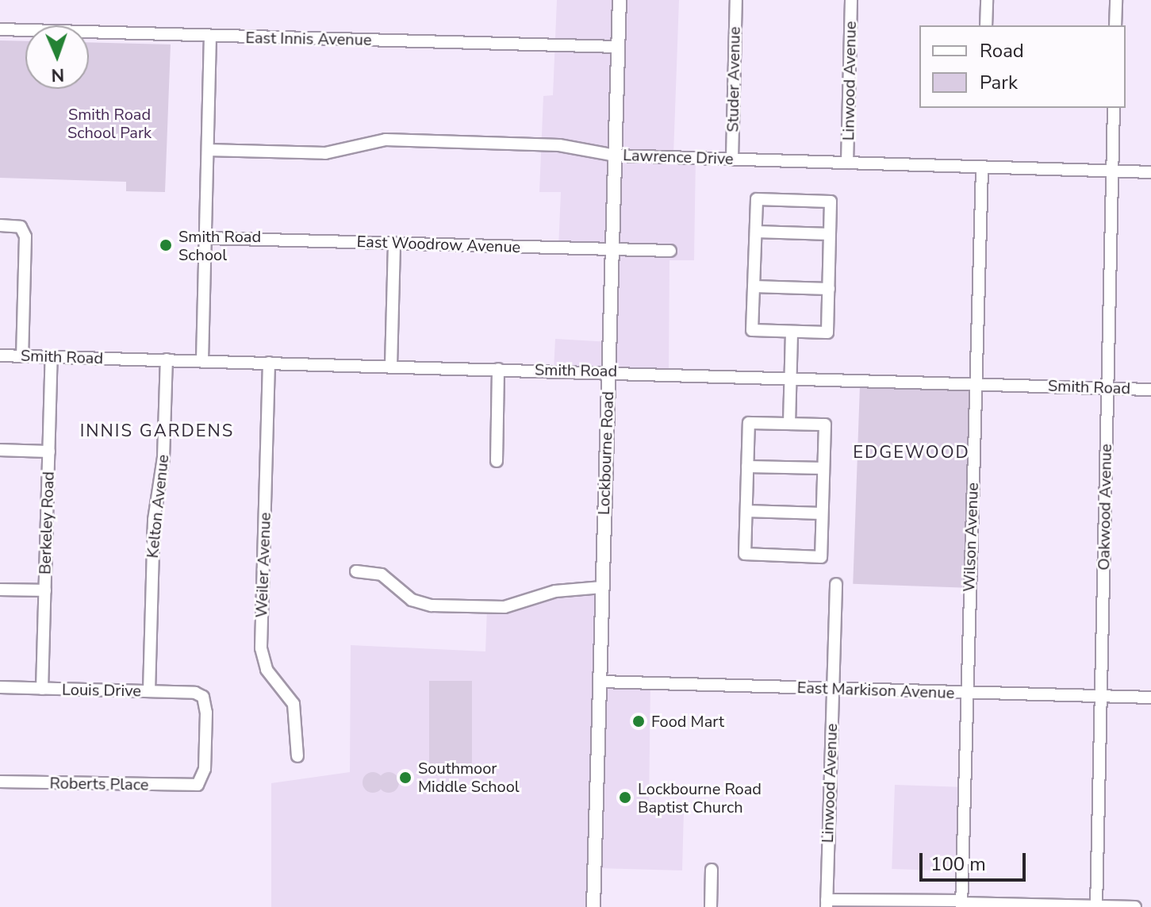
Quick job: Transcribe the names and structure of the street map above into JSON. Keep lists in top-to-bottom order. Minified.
{"streets":{"main road":["Lockbourne Road"],"street":["East Innis Avenue","Studer Avenue","Linwood Avenue","Lawrence Drive","East Woodrow Avenue","Smith Road","Kelton Avenue","Oakwood Avenue","Berkeley Road","Wilson Avenue","Weiler Avenue","Louis Drive","East Markison Avenue","Roberts Place"]},"crossings":[["East Innis Avenue","Lockbourne Road"],["Studer Avenue","Lawrence Drive"],["Linwood Avenue","Lawrence Drive"],["Linwood Avenue","East Markison Avenue"],["Lawrence Drive","Lockbourne Road"],["Lawrence Drive","Oakwood Avenue"],["Lawrence Drive","Wilson Avenue"],["East Woodrow Avenue","Lockbourne Road"],["Smith Road","Lockbourne Road"],["Smith Road","Kelton Avenue"],["Smith Road","Oakwood Avenue"],["Smith Road","Berkeley Road"],["Smith Road","Wilson Avenue"],["Smith Road","Weiler Avenue"],["Lockbourne Road","East Markison Avenue"],["Kelton Avenue","Louis Drive"],["Oakwood Avenue","East Markison Avenue"],["Berkeley Road","Louis Drive"],["Wilson Avenue","East Markison Avenue"],["Louis Drive","Roberts Place"]],"districts":["INNIS GARDENS","EDGEWOOD"],"parks":["Smith Road School Park"],"places":["Smith Road School","Food Mart","Southmoor Middle School","Lockbourne Road Baptist Church"],"legend":["Road","Park"],"scale_bar":"100 m","north":"bottom"}
